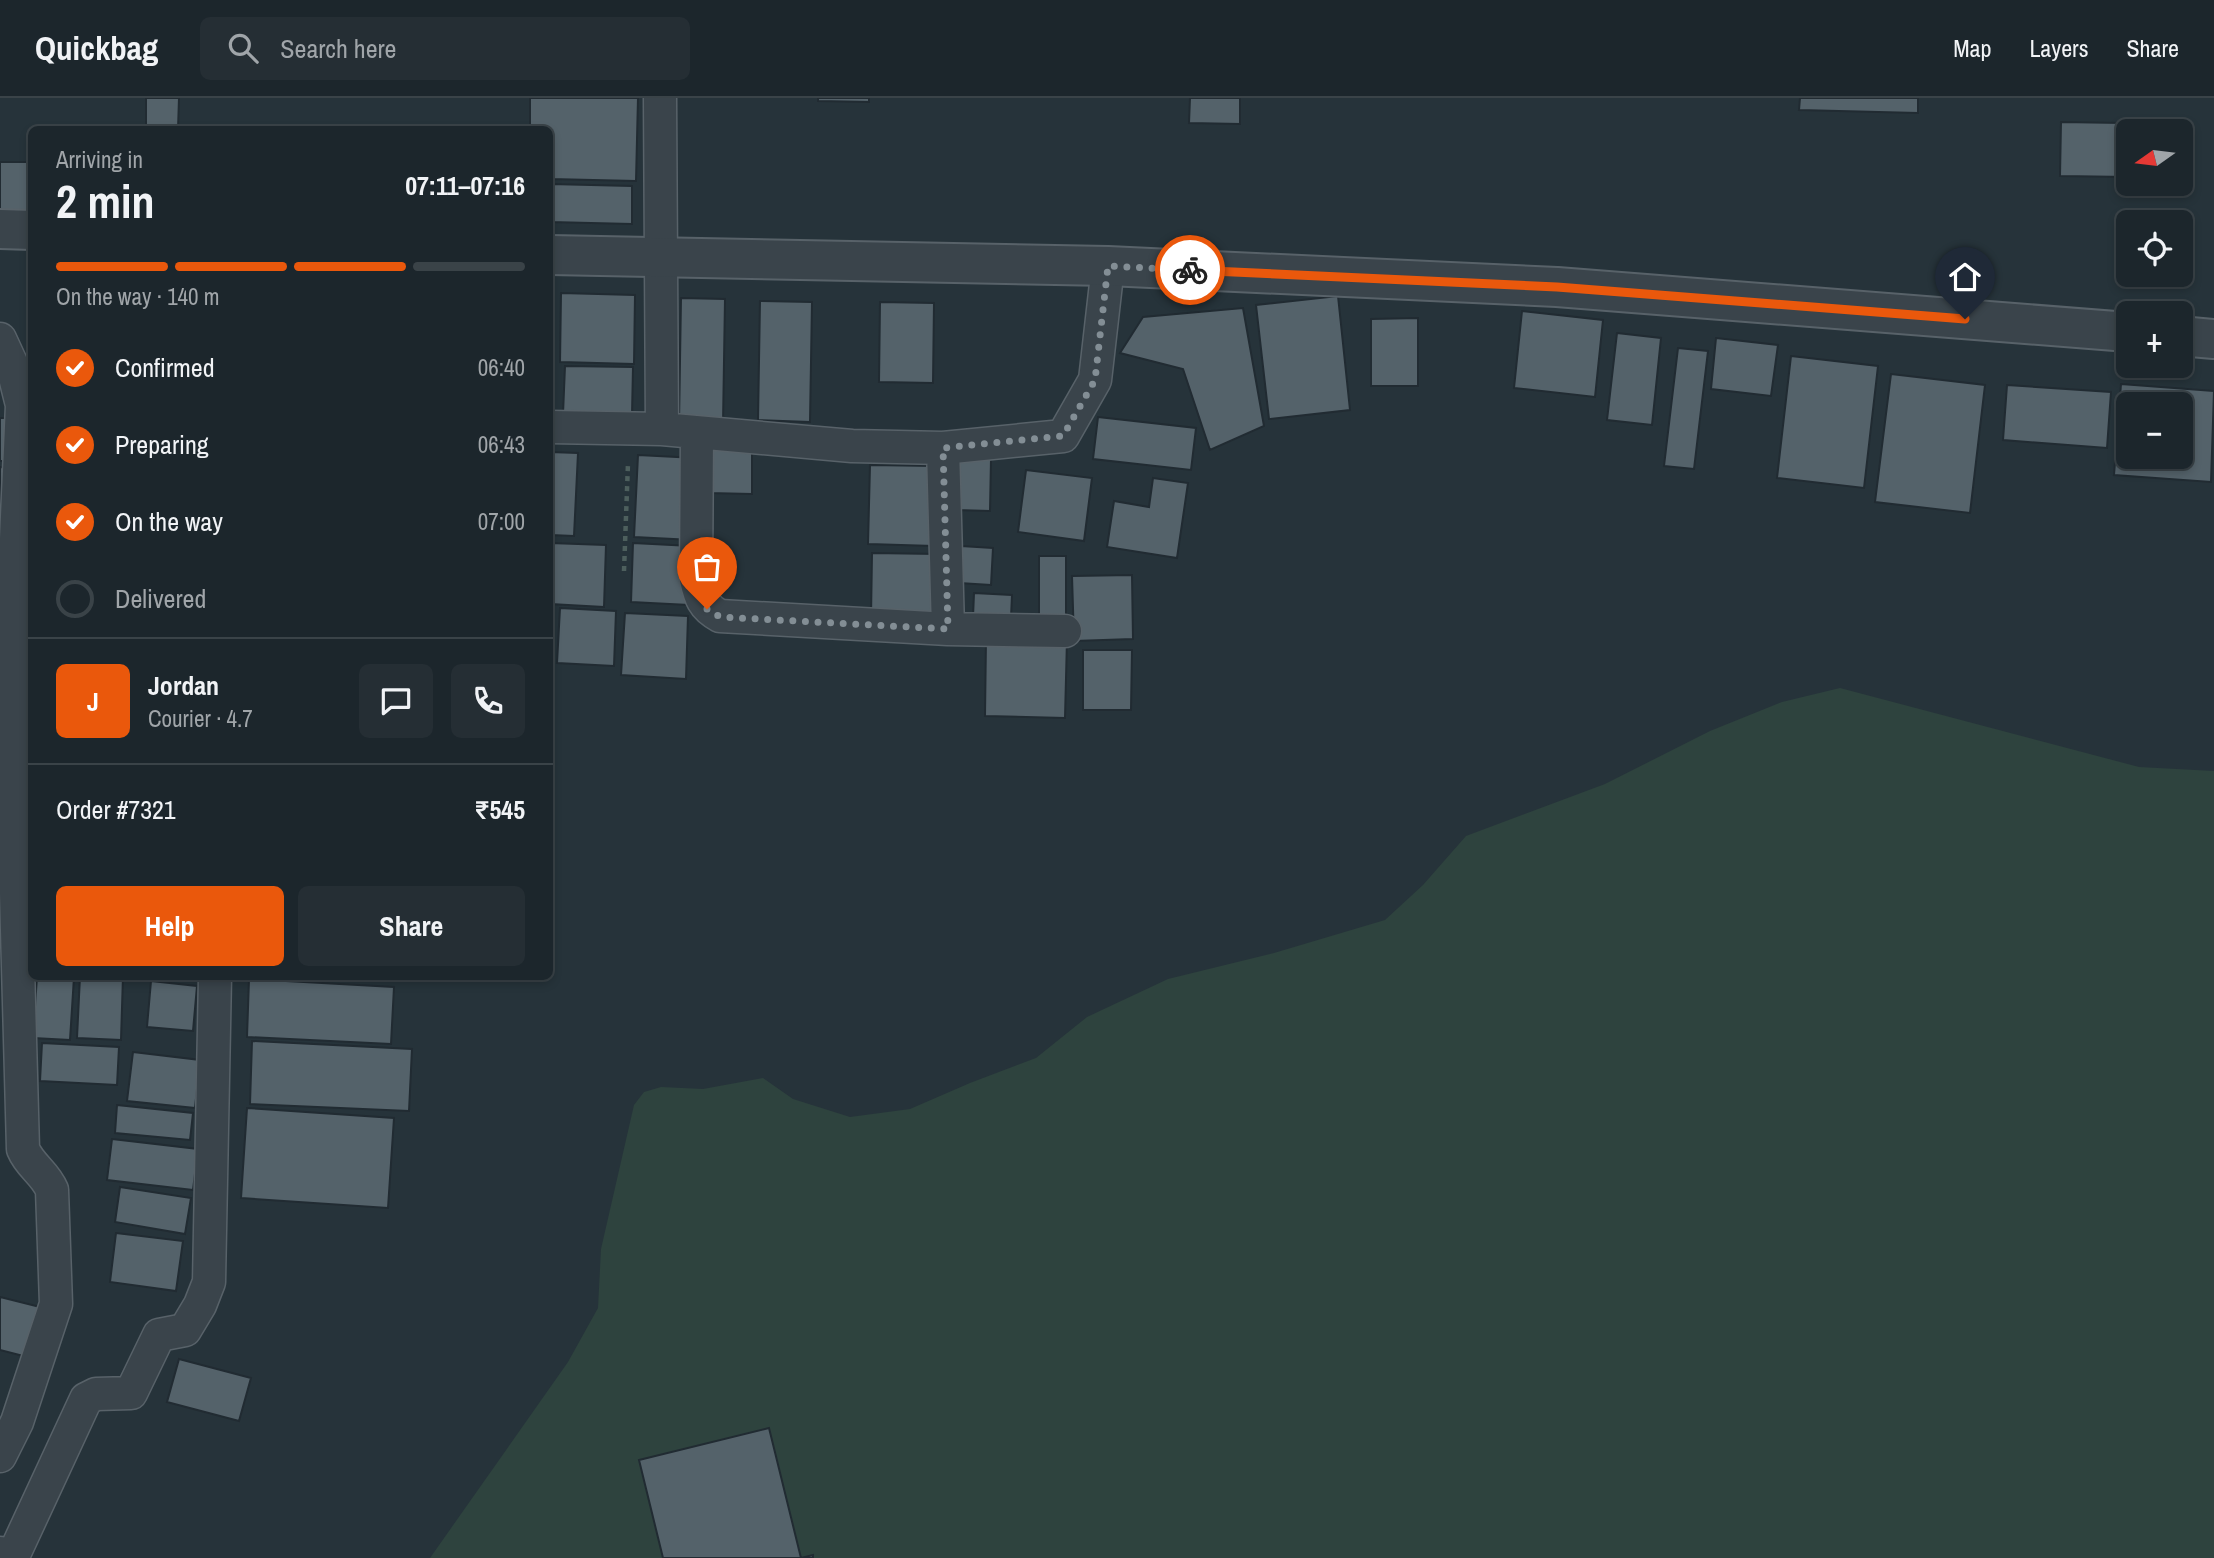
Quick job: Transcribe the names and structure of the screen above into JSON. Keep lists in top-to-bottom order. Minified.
{"north":"left","page":{"header":"Quickbag","search":"Search here","nav":["Map","Layers","Share"],"map_buttons":["+","−"],"heading":["2 min","Arriving in","07:11–07:16"],"panel":["Jordan","Courier · 4.7","Order #7321","₹545"],"bar":"On the way · 140 m","list":[["Confirmed","06:40"],["Preparing","06:43"],["On the way","07:00"],"Delivered"],"round":"J","buttons":["Help","Share"]}}
